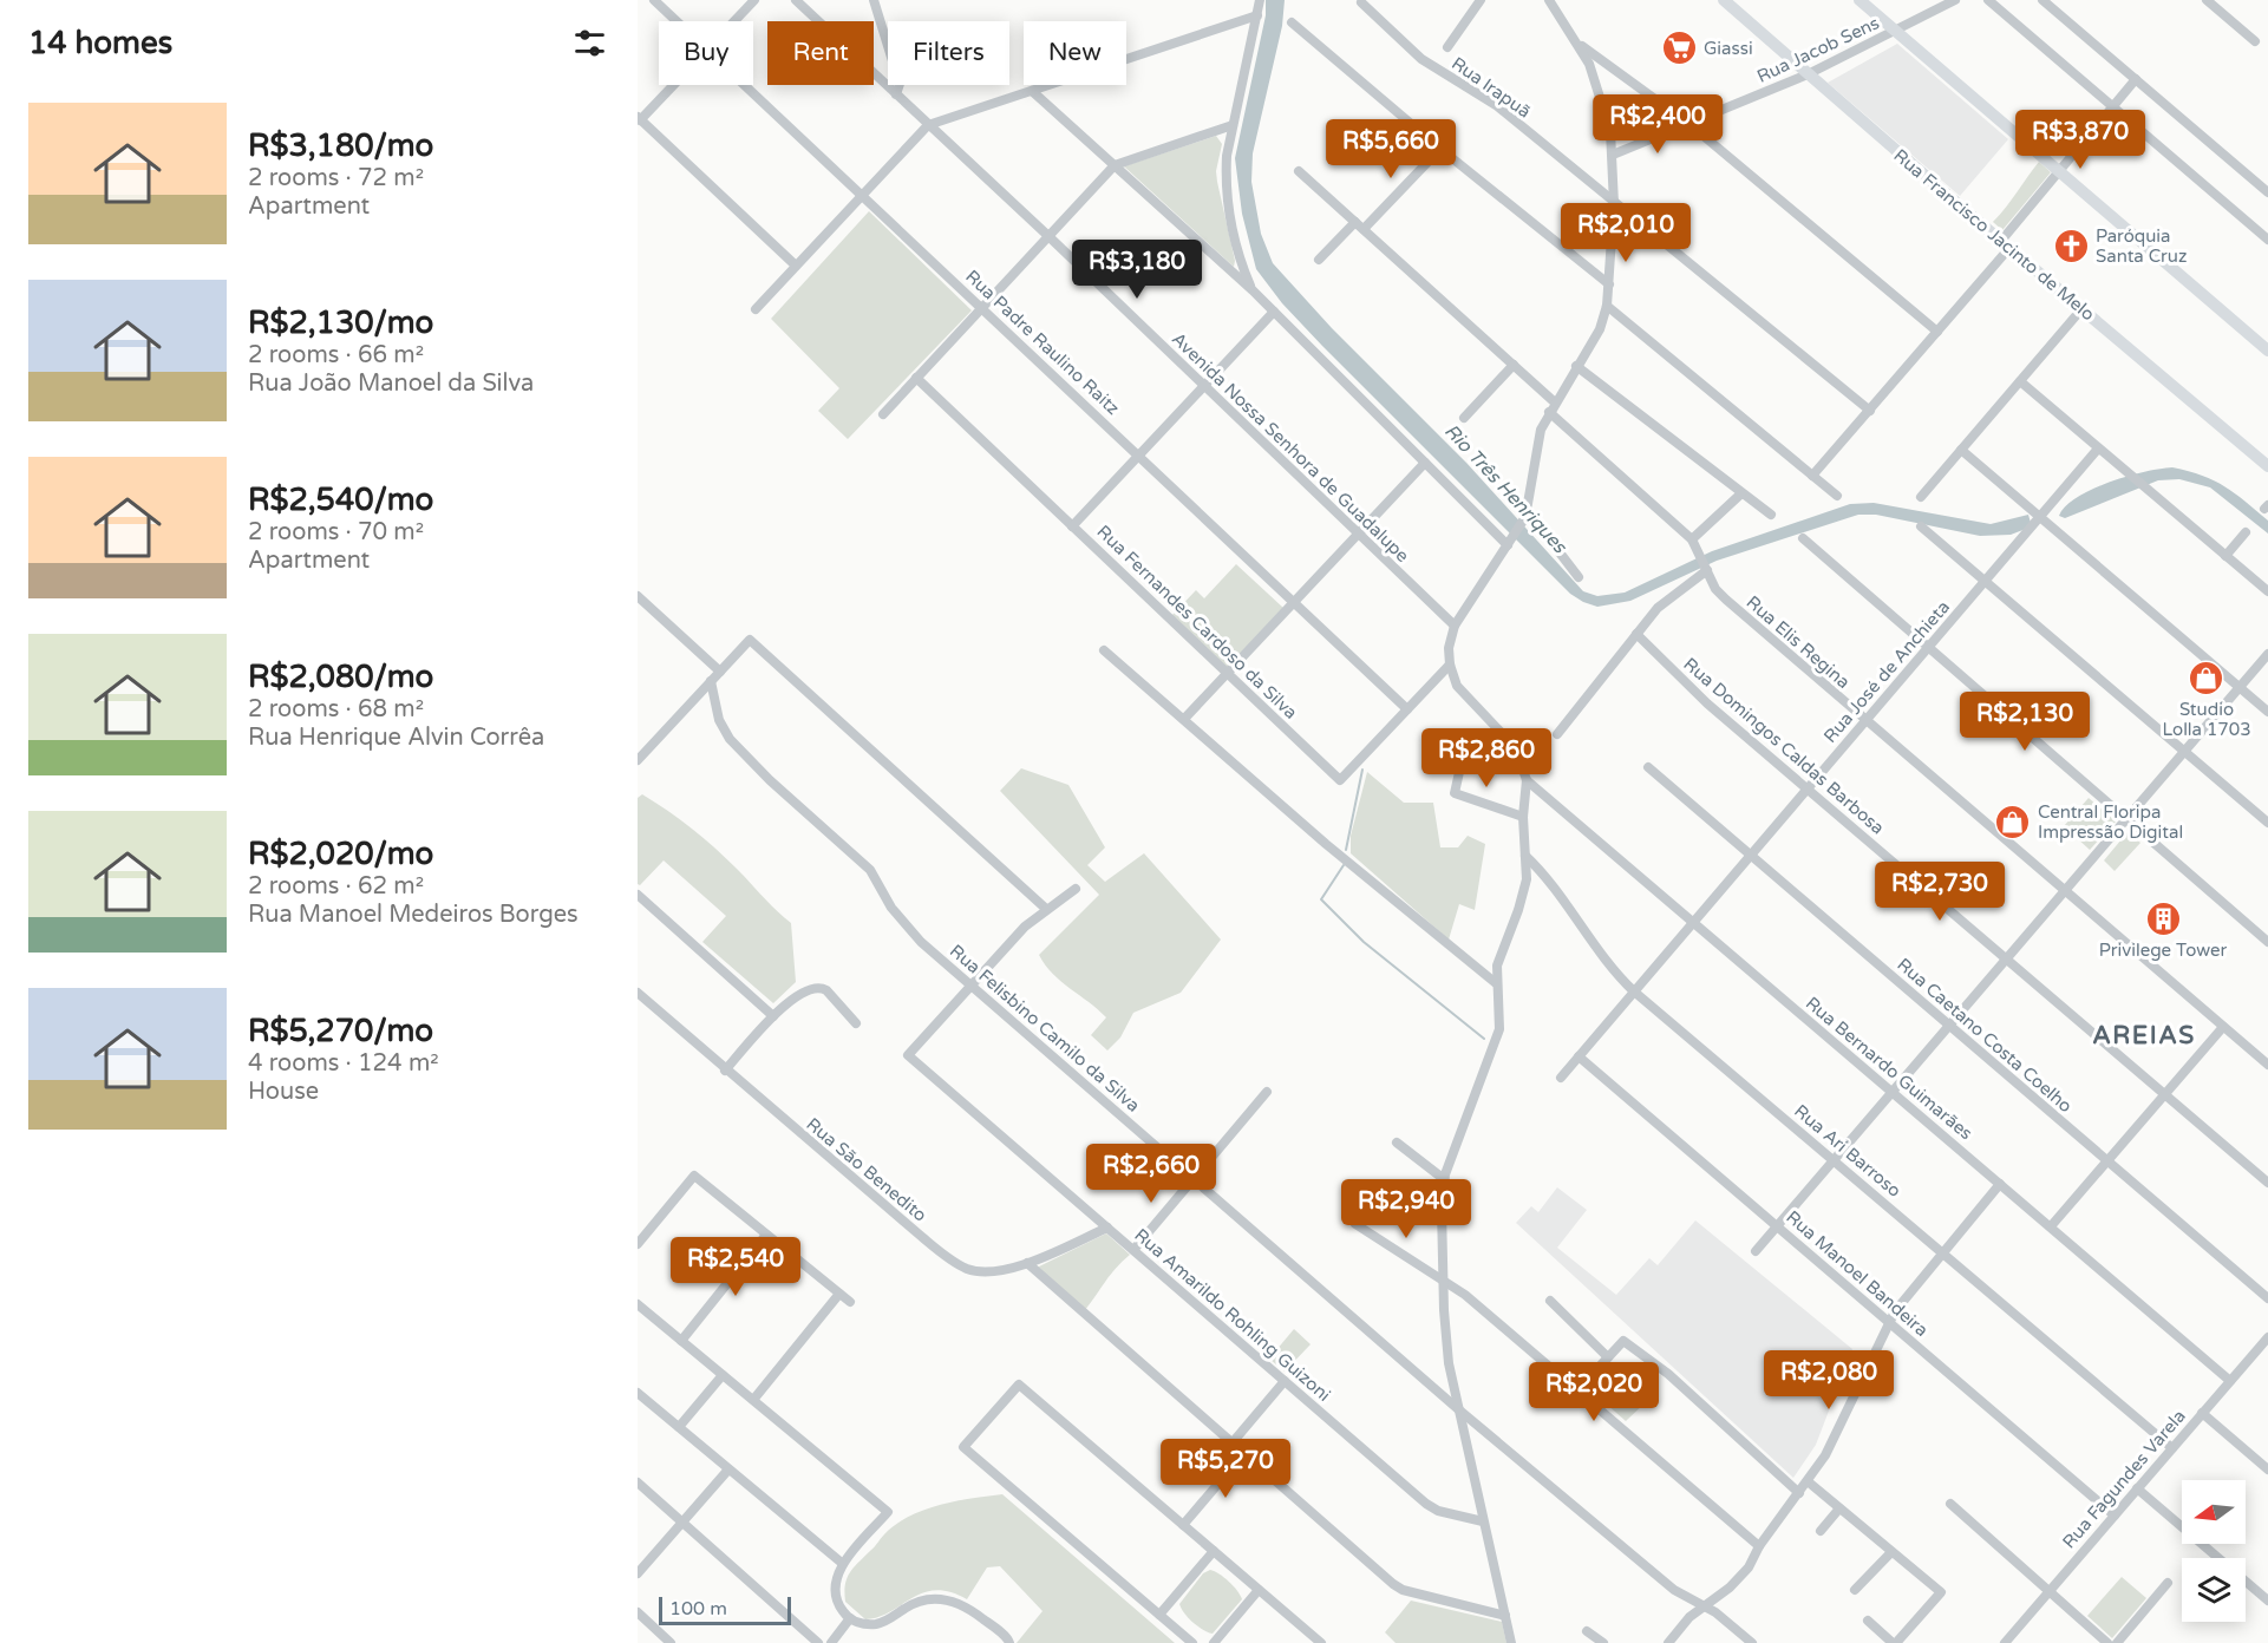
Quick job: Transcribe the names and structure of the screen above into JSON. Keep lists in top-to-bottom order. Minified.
{"streets":{"main road":["Rua Francisco Jacinto de Melo"],"street":["Rua Jacob Sens","Rua Irapuã","Rua Padre Raulino Raitz","Avenida Nossa Senhora de Guadalupe","Rua Fernandes Cardoso da Silva","Rua Elis Regina","Rua José de Anchieta","Rua Domingos Caldas Barbosa","Rua Felisbino Camilo da Silva","Rua Caetano Costa Coelho","Rua Bernardo Guimarães","Rua Ari Barroso","Rua São Benedito","Rua Manoel Bandeira","Rua Amarildo Rohling Guizoni","Rua Fagundes Varela"]},"crossings":[["Rua Jacob Sens","Rua Francisco Jacinto de Melo"],["Rua Padre Raulino Raitz","Rua Fernandes Cardoso da Silva"],["Rua Elis Regina","Rua José de Anchieta"],["Rua José de Anchieta","Rua Domingos Caldas Barbosa"],["Rua José de Anchieta","Rua Caetano Costa Coelho"],["Rua José de Anchieta","Rua Bernardo Guimarães"],["Rua José de Anchieta","Rua Ari Barroso"],["Rua José de Anchieta","Rua Manoel Bandeira"],["Rua Felisbino Camilo da Silva","Rua Amarildo Rohling Guizoni"],["Rua Bernardo Guimarães","Rua Fagundes Varela"],["Rua Ari Barroso","Rua Fagundes Varela"],["Rua São Benedito","Rua Amarildo Rohling Guizoni"],["Rua Manoel Bandeira","Rua Fagundes Varela"]],"districts":["AREIAS"],"water":["Rio Três Henriques"],"places":{"supermarket":["Giassi"],"church":["Paróquia Santa Cruz"],"shop":["Studio Lolla 1703","Central Floripa Impressão Digital"],"building":["Privilege Tower"]},"scale_bar":"100 m","north":"left","page":{"heading":"14 homes","chip":["Buy","Rent","Filters","New"],"list":[{"name":"R$3,180/mo","note":"2 rooms · 72 m² · Apartment"},{"name":"R$2,130/mo","note":"2 rooms · 66 m² · Rua João Manoel da Silva"},{"name":"R$2,540/mo","note":"2 rooms · 70 m² · Apartment"},{"name":"R$2,080/mo","note":"2 rooms · 68 m² · Rua Henrique Alvin Corrêa"},{"name":"R$2,020/mo","note":"2 rooms · 62 m² · Rua Manoel Medeiros Borges"},{"name":"R$5,270/mo","note":"4 rooms · 124 m² · House"}],"price":["R$2,400","R$3,870","R$5,660","R$2,010","R$3,180","R$2,130","R$2,860","R$2,730","R$2,660","R$2,940","R$2,540","R$2,080","R$2,020","R$5,270"],"scale":"100 m"}}
